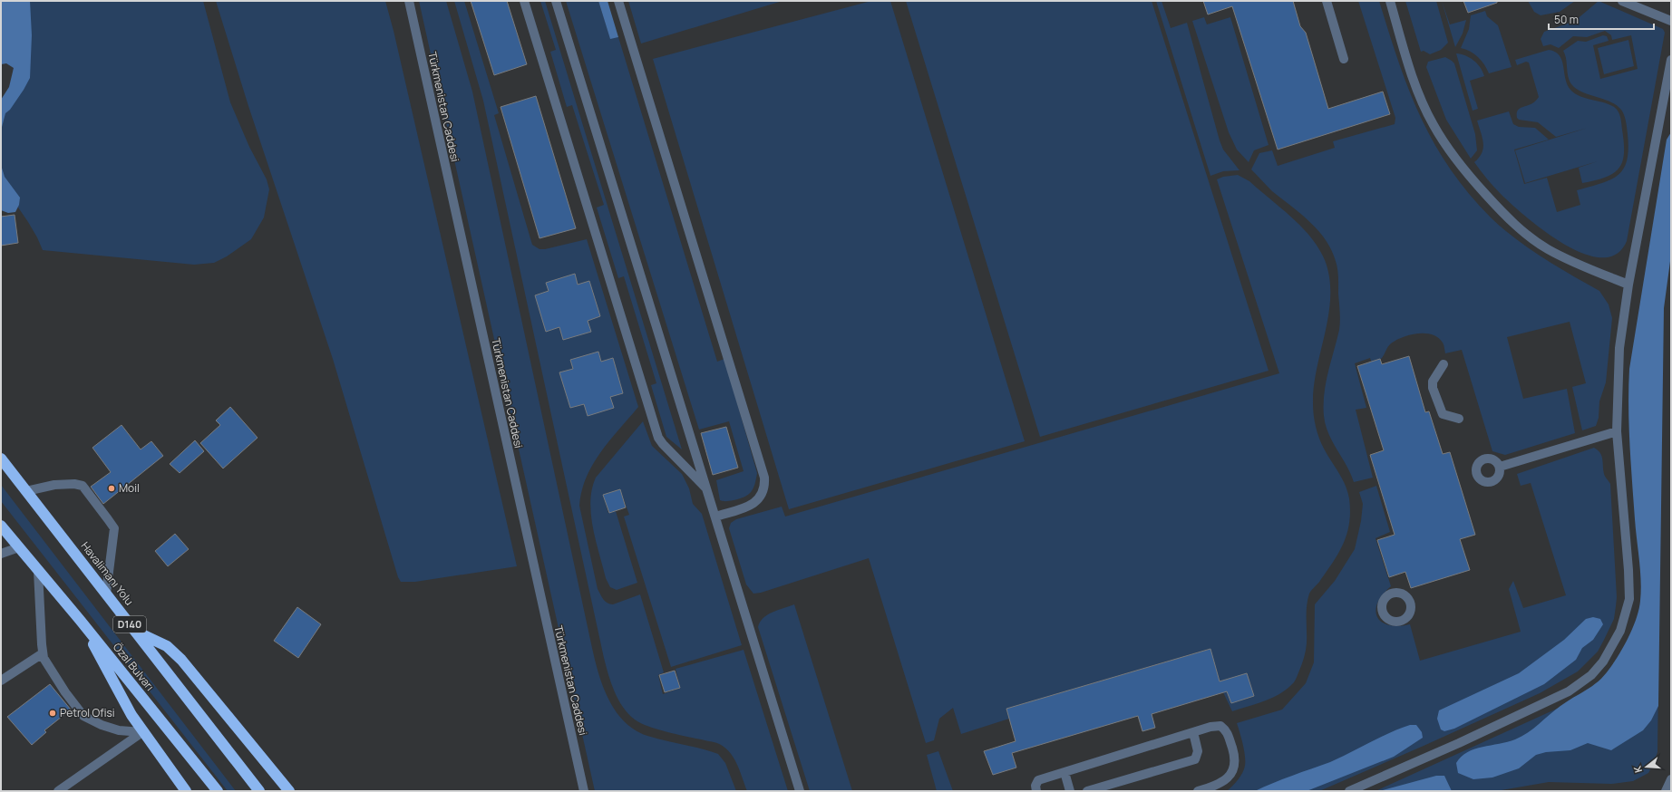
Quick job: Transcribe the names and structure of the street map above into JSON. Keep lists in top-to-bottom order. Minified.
{"streets":{"highway":["Havalimanı Yolu","D140","Özal Bulvarı"],"street":["Türkmenistan Caddesi"]},"places":["Moil","Petrol Ofisi"],"scale_bar":"50 m","north":"left"}
